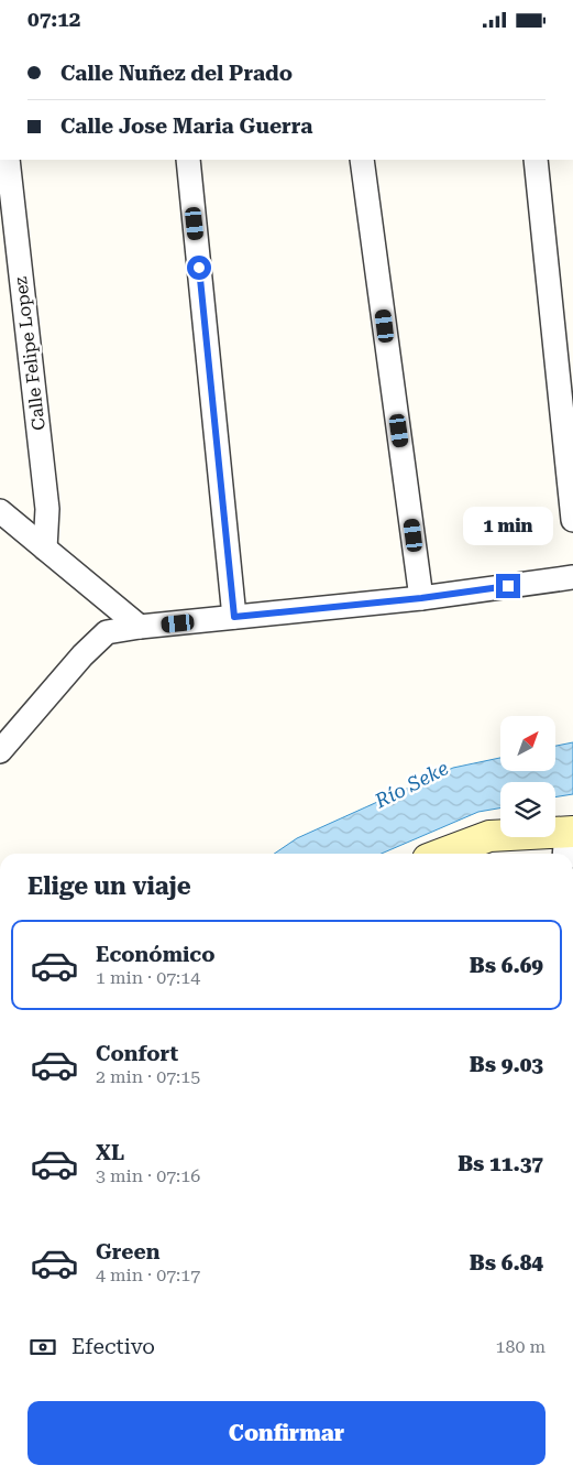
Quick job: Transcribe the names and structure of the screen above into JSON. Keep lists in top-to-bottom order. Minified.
{"streets":{"street":["Calle Felipe Lopez"]},"water":["Río Seke"],"north":"top right","page":{"status":"07:12","banner":["Calle Nuñez del Prado","Calle Jose Maria Guerra"],"bubble":"1 min","heading":"Elige un viaje","list":[{"name":"Económico","note":"1 min · 07:14","value":"Bs 6.69"},{"name":"Confort","note":"2 min · 07:15","value":"Bs 9.03"},{"name":"XL","note":"3 min · 07:16","value":"Bs 11.37"},{"name":"Green","note":"4 min · 07:17","value":"Bs 6.84"}],"pay":["Efectivo","180 m"],"buttons":"Confirmar"}}
